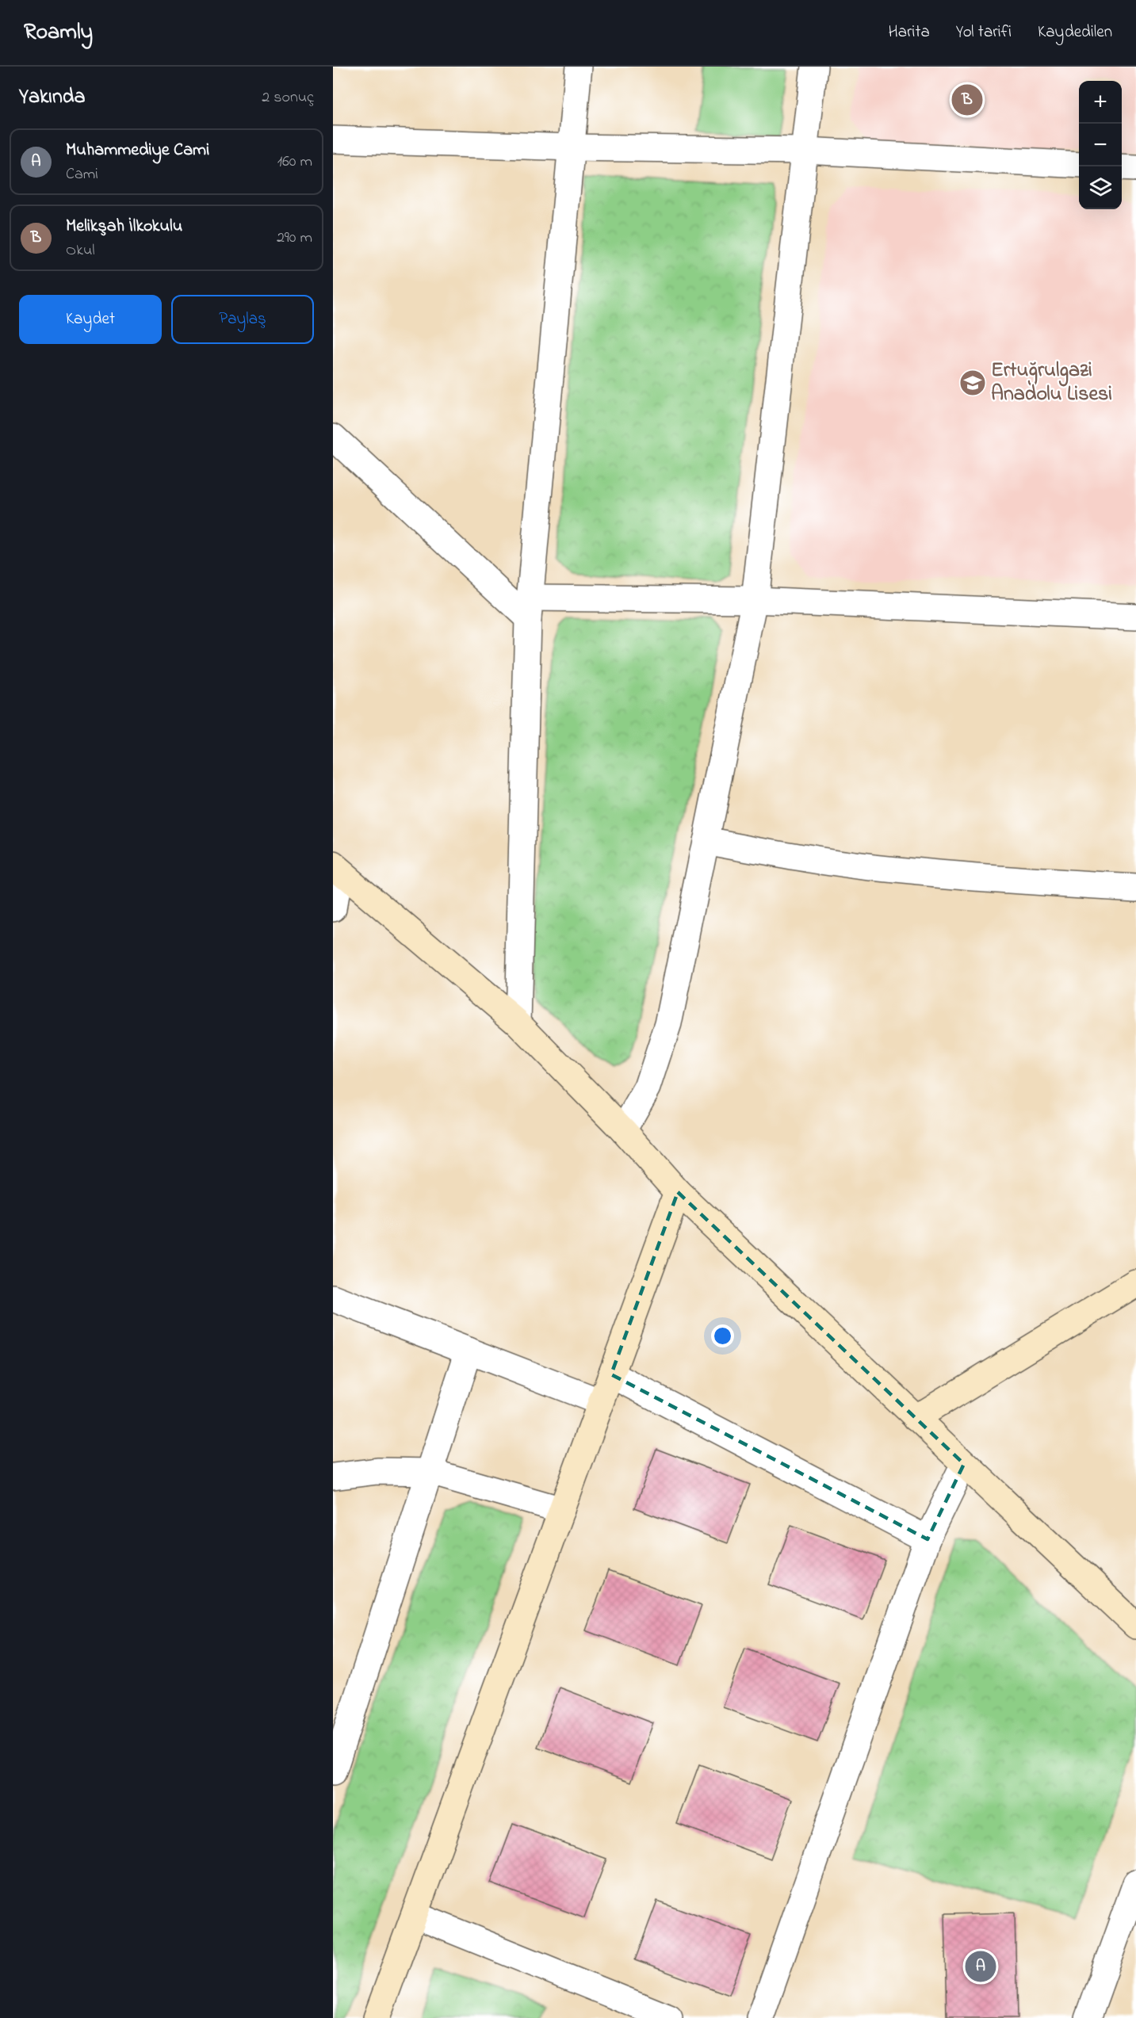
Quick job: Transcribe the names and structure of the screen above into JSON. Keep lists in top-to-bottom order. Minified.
{"places":{"school or university":["Ertuğrulgazi Anadolu Lisesi"]},"page":{"header":"Roamly","nav":["Harita","Yol tarifi","Kaydedilen"],"heading":["Yakında","2 sonuç"],"map_buttons":["+","−"],"pins":["B","A"],"list":[{"mark":"A","name":"Muhammediye Cami","note":"Cami","value":"160 m"},{"mark":"B","name":"Melikşah İlkokulu","note":"Okul","value":"290 m"}],"buttons":["Kaydet","Paylaş"]}}
